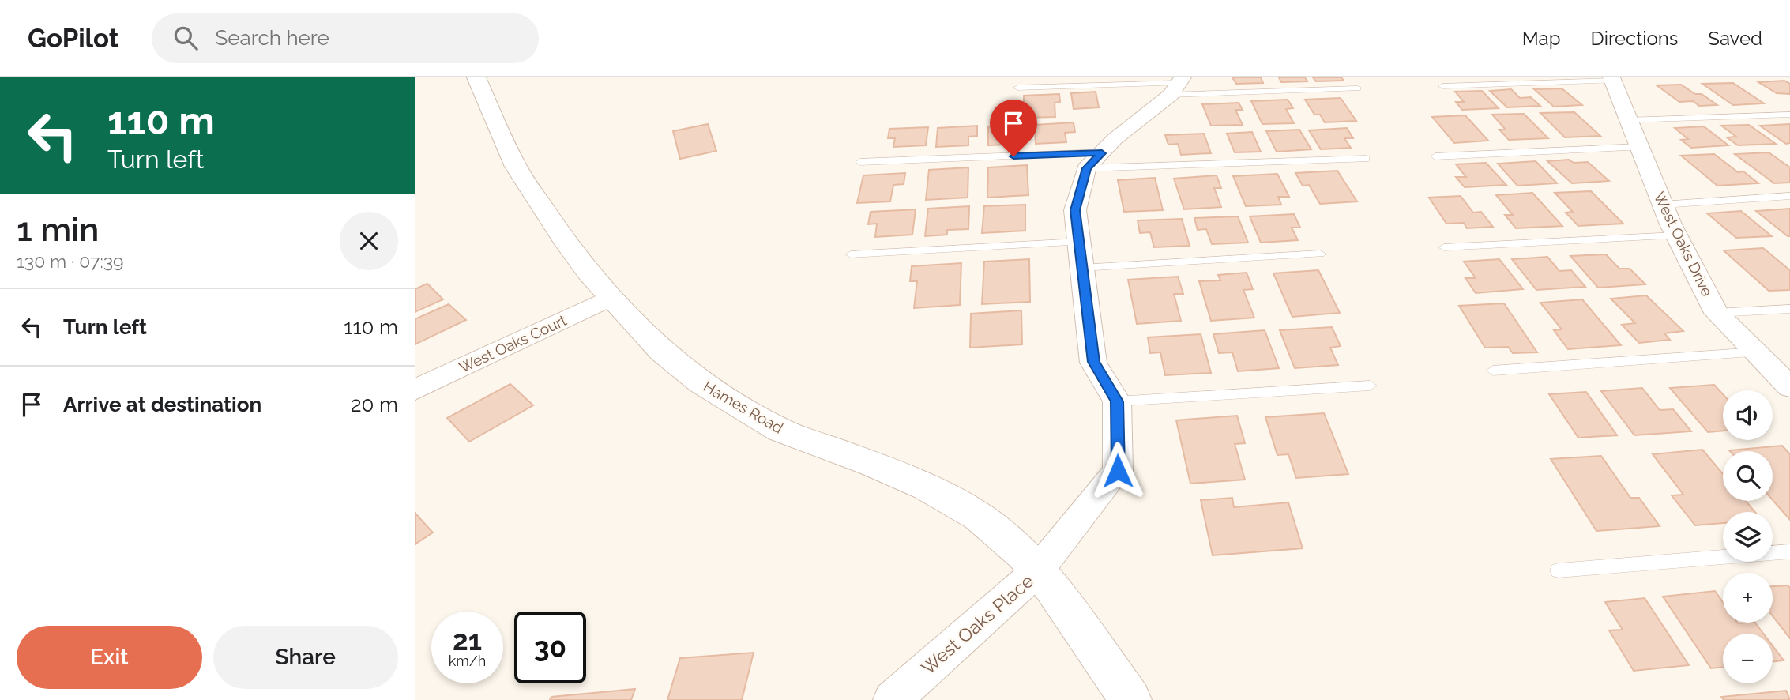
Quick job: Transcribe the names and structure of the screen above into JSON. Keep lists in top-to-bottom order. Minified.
{"streets":{"street":["West Oaks Drive","West Oaks Court","Hames Road","West Oaks Place"]},"crossings":[["West Oaks Court","Hames Road"],["Hames Road","West Oaks Place"]],"page":{"header":"GoPilot","search":"Search here","nav":["Map","Directions","Saved"],"turn":["110 m","Turn left"],"heading":["1 min","130 m · 07:39"],"list":[{"name":"Turn left","value":"110 m"},{"name":"Arrive at destination","value":"20 m"}],"map_buttons":["+","−"],"speed":"21 km/h","limit":"30","buttons":["Exit","Share"]}}
